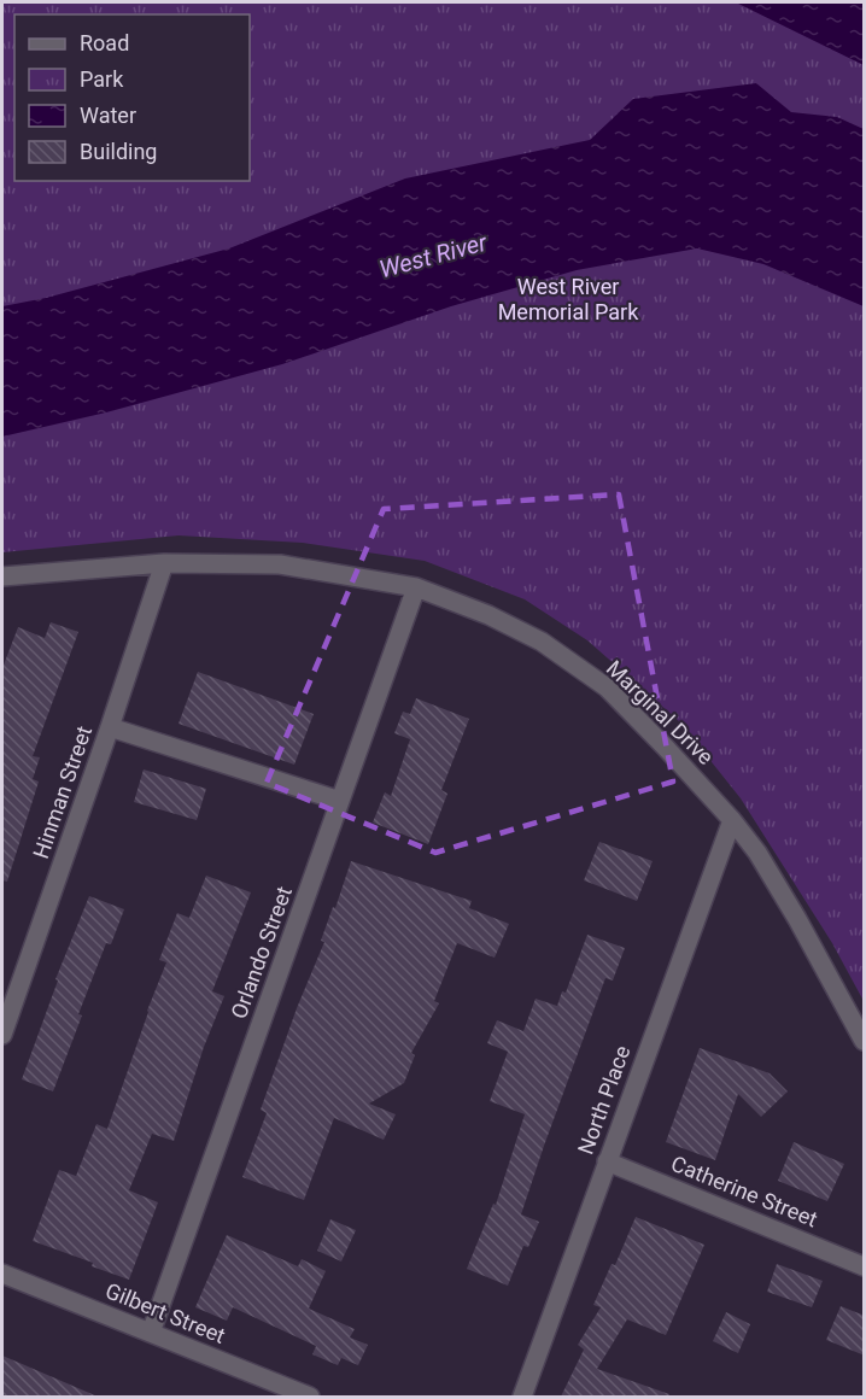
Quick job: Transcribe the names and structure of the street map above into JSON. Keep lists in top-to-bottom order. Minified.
{"streets":{"street":["Marginal Drive","Hinman Street","Orlando Street","North Place","Catherine Street","Gilbert Street"]},"crossings":[["Marginal Drive","Hinman Street"],["Marginal Drive","Orlando Street"],["Marginal Drive","North Place"],["Orlando Street","Gilbert Street"],["North Place","Catherine Street"]],"water":["West River"],"parks":["West River Memorial Park"],"legend":["Road","Park","Water","Building"]}
